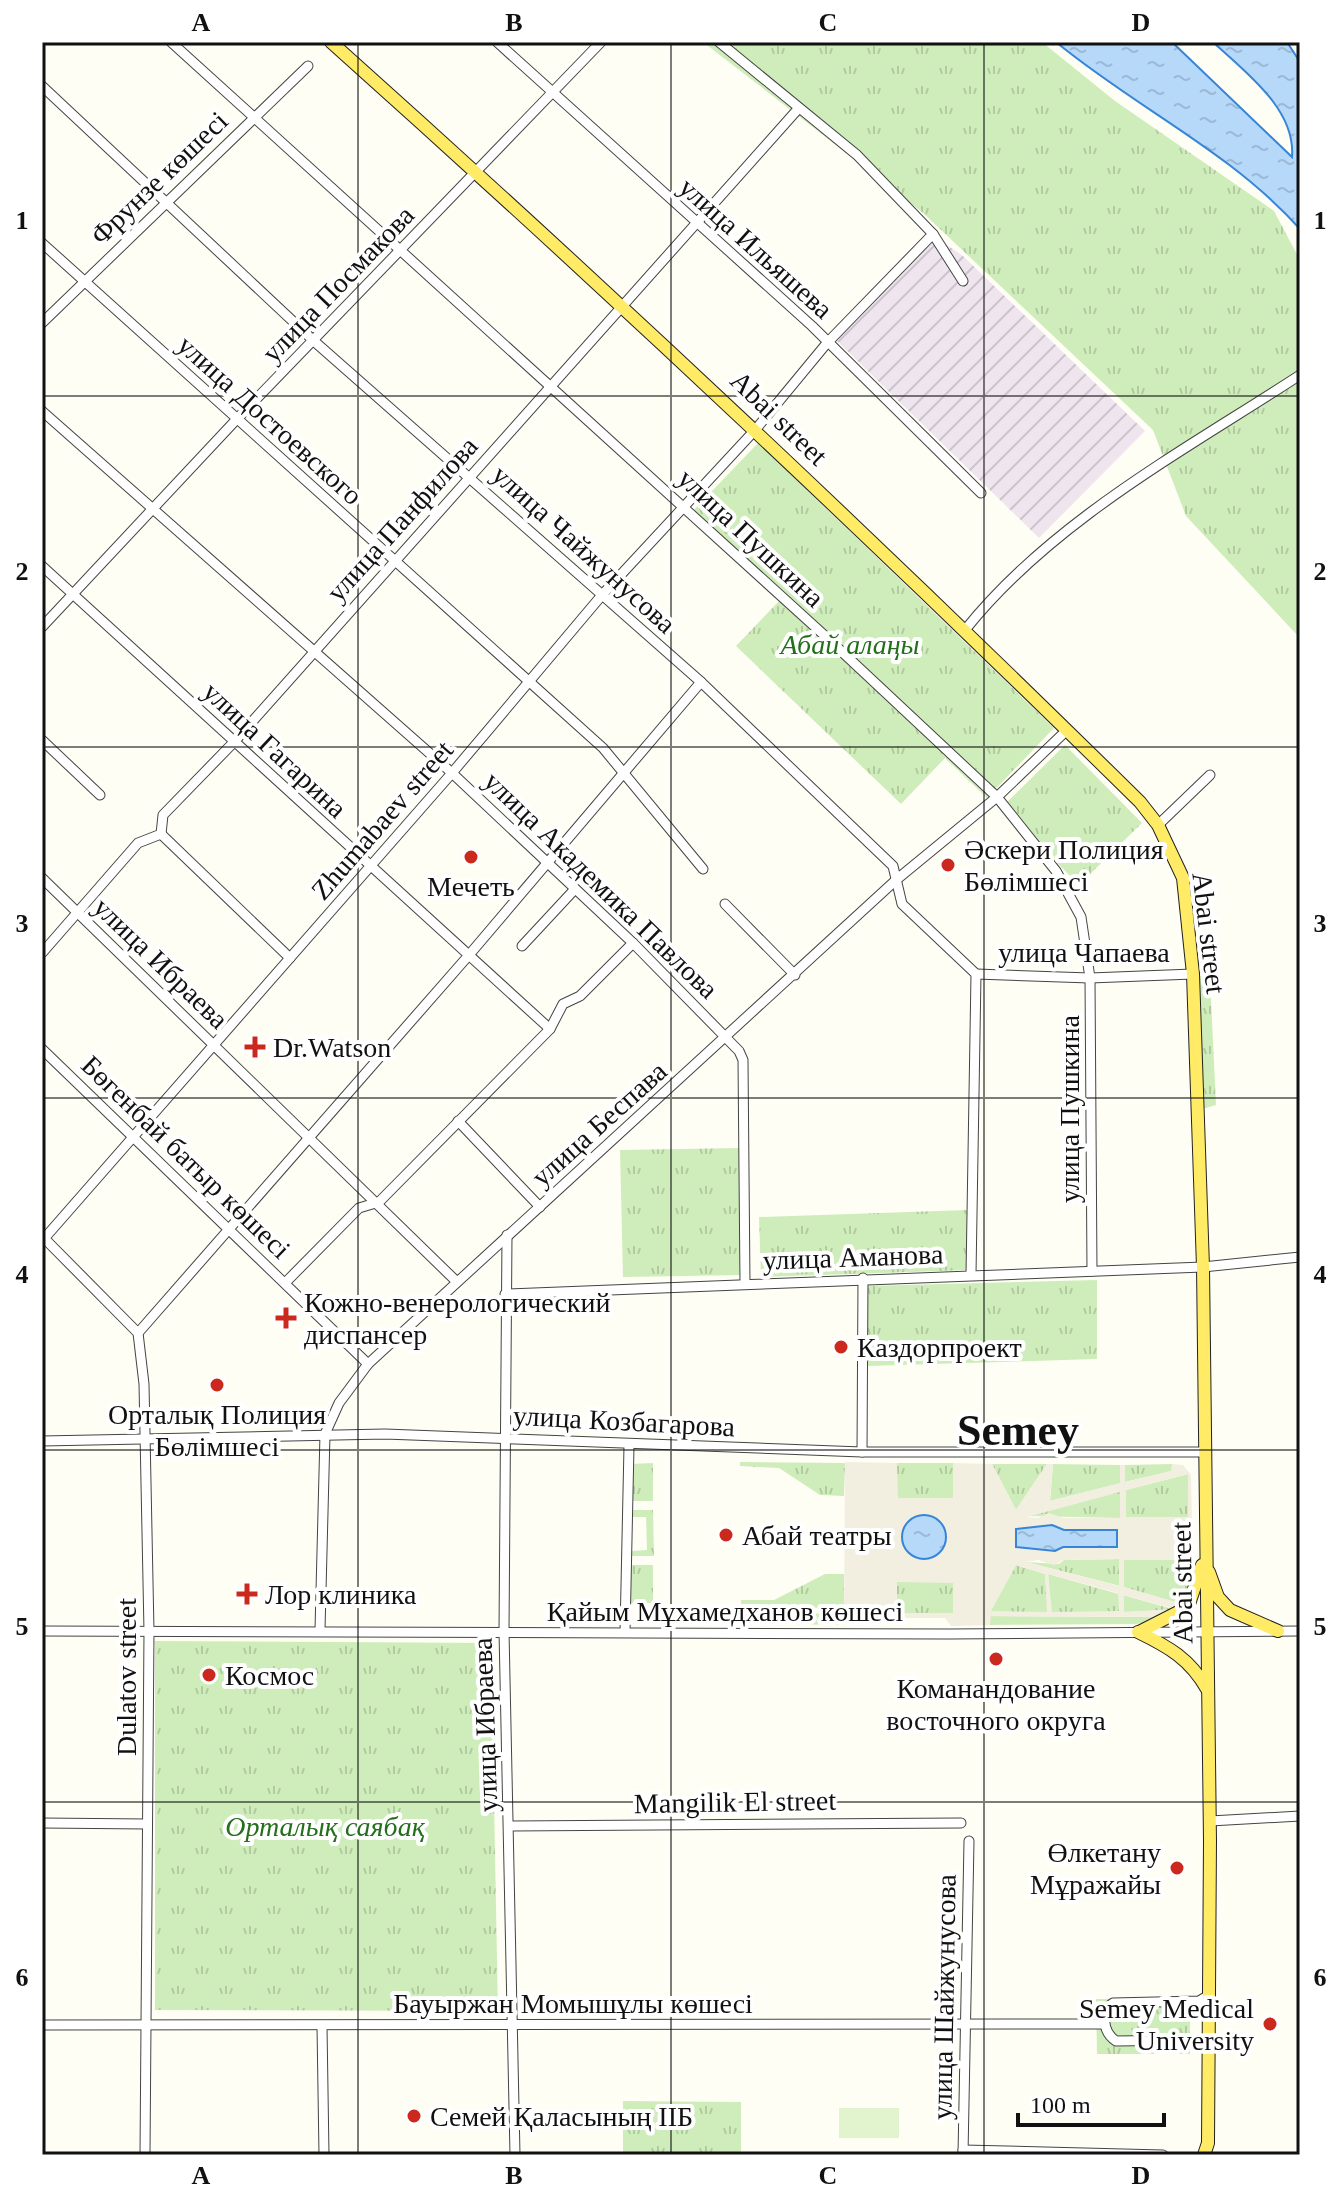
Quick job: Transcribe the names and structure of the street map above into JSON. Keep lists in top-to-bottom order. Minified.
{"streets":{"main road":["Abai street"],"street":["Фрунзе көшесі","улица Ильяшева","улица Посмакова","улица Достоевского","улица Панфилова","улица Пушкина","улица Чайжунусова","улица Гагарина","Zhumabaev street","улица Академика Павлова","улица Чапаева","улица Ибраева","улица Беспава","Бөгенбай батыр көшесі","улица Аманова","улица Козбагарова","Қайым Мұхамедханов көшесі","Dulatov street","Mangilik El street","улица Шайжунусова","Бауыржан Момышұлы көшесі"]},"crossings":[["Фрунзе көшесі","улица Достоевского"],["Фрунзе көшесі","улица Пушкина"],["Фрунзе көшесі","улица Чайжунусова"],["улица Ильяшева","улица Посмакова"],["улица Ильяшева","улица Панфилова"],["улица Ильяшева","Zhumabaev street"],["улица Посмакова","Abai street"],["улица Посмакова","улица Достоевского"],["улица Посмакова","улица Пушкина"],["улица Посмакова","улица Чайжунусова"],["улица Посмакова","улица Гагарина"],["улица Посмакова","улица Академика Павлова"],["Abai street","улица Панфилова"],["Abai street","Zhumabaev street"],["Abai street","улица Чапаева"],["Abai street","улица Беспава"],["Abai street","улица Аманова"],["Abai street","улица Козбагарова"],["Abai street","Қайым Мұхамедханов көшесі"],["улица Достоевского","улица Панфилова"],["улица Достоевского","Zhumabaev street"],["улица Панфилова","улица Пушкина"],["улица Панфилова","улица Чайжунусова"],["улица Панфилова","улица Гагарина"],["улица Панфилова","улица Академика Павлова"],["улица Пушкина","Zhumabaev street"],["улица Пушкина","улица Чапаева"],["улица Пушкина","улица Беспава"],["улица Пушкина","улица Аманова"],["улица Чайжунусова","Zhumabaev street"],["улица Чайжунусова","улица Чапаева"],["улица Чайжунусова","улица Беспава"],["улица Гагарина","Zhumabaev street"],["Zhumabaev street","улица Академика Павлова"],["Zhumabaev street","улица Ибраева"],["Zhumabaev street","Бөгенбай батыр көшесі"],["улица Академика Павлова","улица Беспава"],["улица Академика Павлова","улица Аманова"],["улица Ибраева","улица Беспава"],["улица Ибраева","улица Аманова"],["улица Ибраева","улица Козбагарова"],["улица Ибраева","Қайым Мұхамедханов көшесі"],["улица Ибраева","Mangilik El street"],["улица Ибраева","Бауыржан Момышұлы көшесі"],["улица Беспава","Бөгенбай батыр көшесі"],["улица Беспава","улица Козбагарова"],["улица Беспава","Қайым Мұхамедханов көшесі"],["улица Козбагарова","Dulatov street"],["Қайым Мұхамедханов көшесі","Dulatov street"],["Dulatov street","Бауыржан Момышұлы көшесі"],["улица Шайжунусова","Бауыржан Момышұлы көшесі"]],"districts":["Semey"],"parks":["Абай алаңы","Орталық саябақ"],"places":{"other":["Мечеть","Әскери Полиция Бөлімшесі","Каздорпроект","Орталық Полиция Бөлімшесі","Абай театры","Команандование восточного округа","Космос","Өлкетану Мұражайы","Semey Medical University","Семей Қаласының ІІБ"],"health":["Dr.Watson","Кожно-венерологический диспансер","Лор клиника"]},"scale_bar":"100 m","grid":{"columns":["A","B","C","D"],"rows":["1","2","3","4","5","6"]}}
